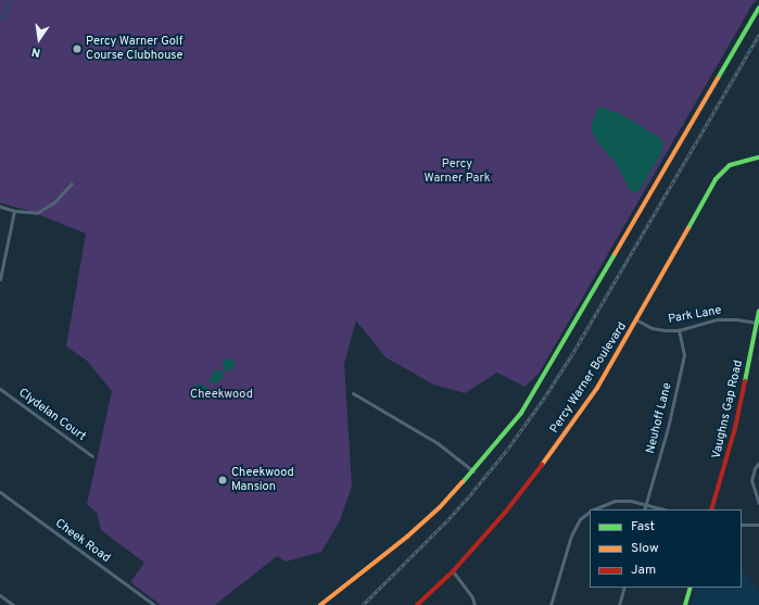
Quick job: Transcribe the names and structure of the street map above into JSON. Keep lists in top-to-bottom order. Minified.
{"streets":{"street":["Park Lane","Percy Warner Boulevard","Vaughns Gap Road","Clydelan Court","Neuhoff Lane","Cheek Road"]},"crossings":[["Park Lane","Percy Warner Boulevard"],["Park Lane","Vaughns Gap Road"],["Park Lane","Neuhoff Lane"]],"parks":["Percy Warner Park","Cheekwood"],"places":["Percy Warner Golf Course Clubhouse","Cheekwood Mansion"],"legend":["Fast","Slow","Jam"],"north":"bottom"}
